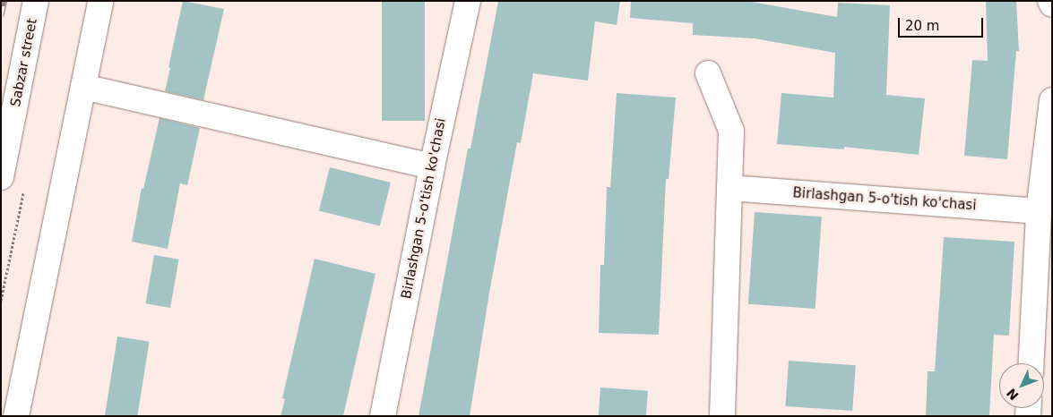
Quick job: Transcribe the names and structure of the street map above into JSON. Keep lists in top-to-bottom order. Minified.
{"streets":{"street":["Sabzar street","Birlashgan 5-o'tish ko'chasi"]},"scale_bar":"20 m","north":"bottom left"}
